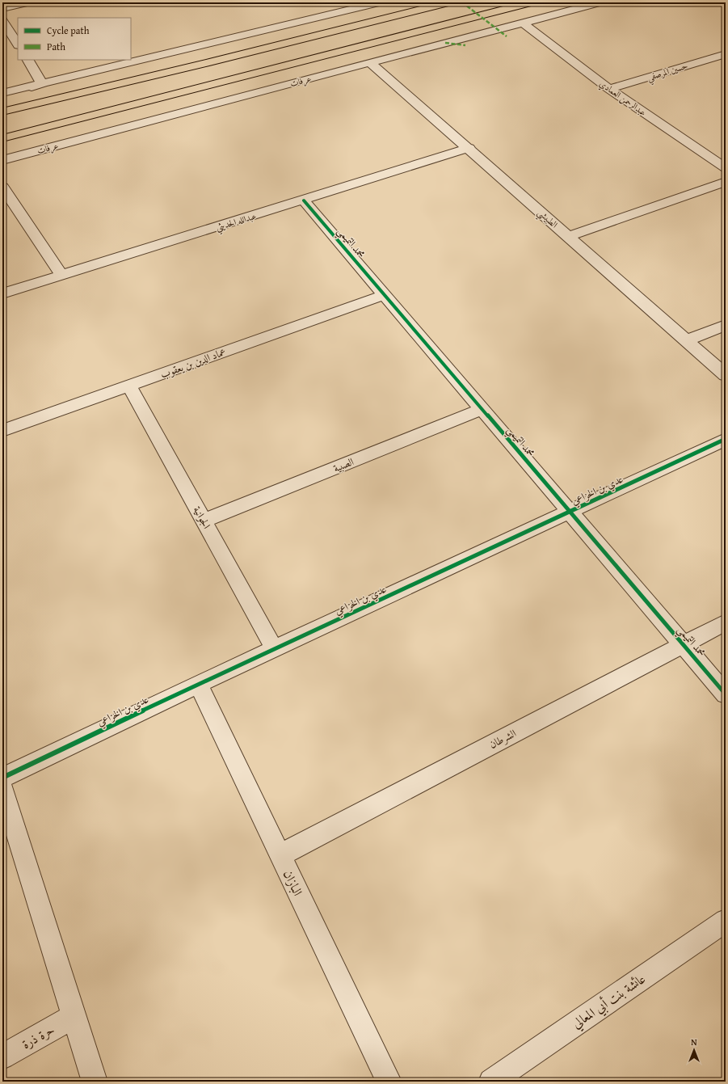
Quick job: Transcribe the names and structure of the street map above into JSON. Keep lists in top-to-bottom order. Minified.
{"streets":{"main road":["عرفات"],"street":["حسين المرصفي","عبدالرحمن العمادي","الطبيشي","عبدالله الحديثي","محمد التميمي","عماد الدين بن يعقوب","الصبية","عدي بن الخزاعي","الجوانية","الشرطان","البازان","عائشة بنت أبي المعالي","حرة ذرة"]},"crossings":[["حسين المرصفي","عبدالرحمن العمادي"],["عرفات","عبدالرحمن العمادي"],["عرفات","الطبيشي"],["الطبيشي","عبدالله الحديثي"],["عبدالله الحديثي","محمد التميمي"],["محمد التميمي","عماد الدين بن يعقوب"],["محمد التميمي","الصبية"],["محمد التميمي","عدي بن الخزاعي"],["محمد التميمي","الشرطان"],["عماد الدين بن يعقوب","الجوانية"],["الصبية","الجوانية"],["عدي بن الخزاعي","الجوانية"],["عدي بن الخزاعي","البازان"],["الشرطان","البازان"]],"legend":["Cycle path","Path"],"north":"top"}
